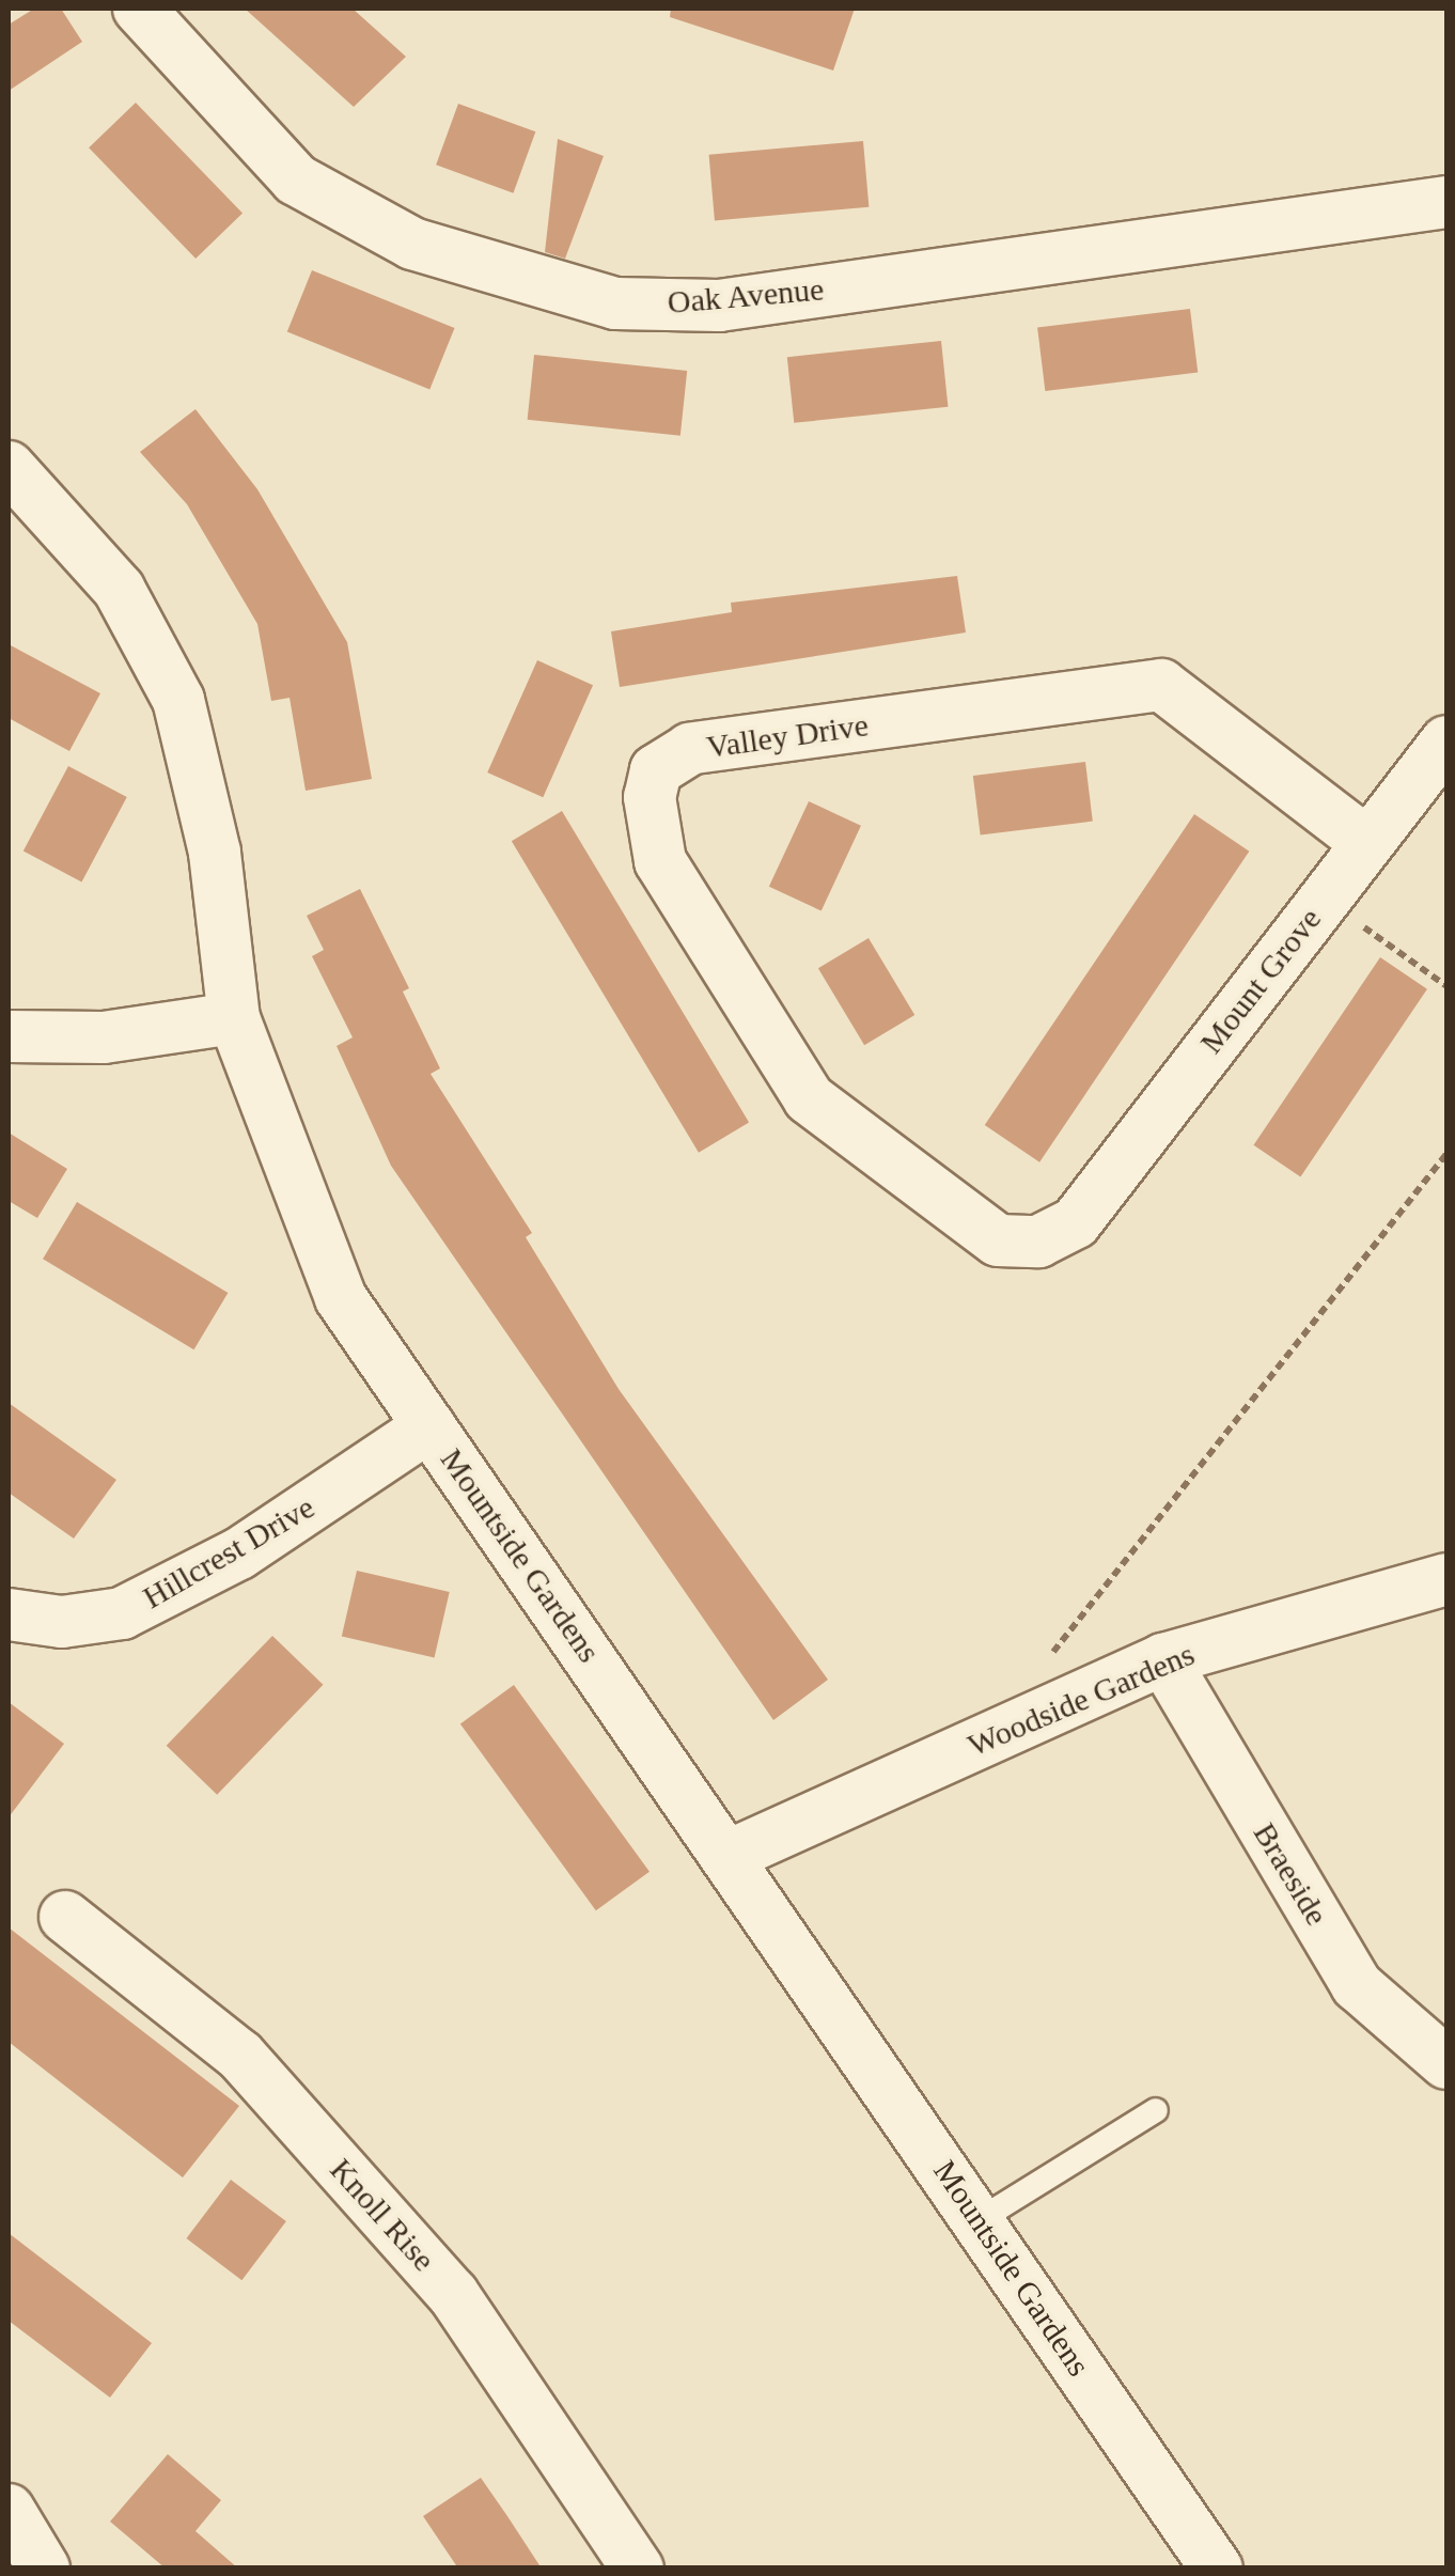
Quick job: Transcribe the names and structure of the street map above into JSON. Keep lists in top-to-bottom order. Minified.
{"streets":{"street":["Oak Avenue","Valley Drive","Mount Grove","Hillcrest Drive","Mountside Gardens","Woodside Gardens","Braeside","Knoll Rise"]},"crossings":[["Valley Drive","Mount Grove"],["Hillcrest Drive","Mountside Gardens"],["Mountside Gardens","Woodside Gardens"],["Woodside Gardens","Braeside"]]}
